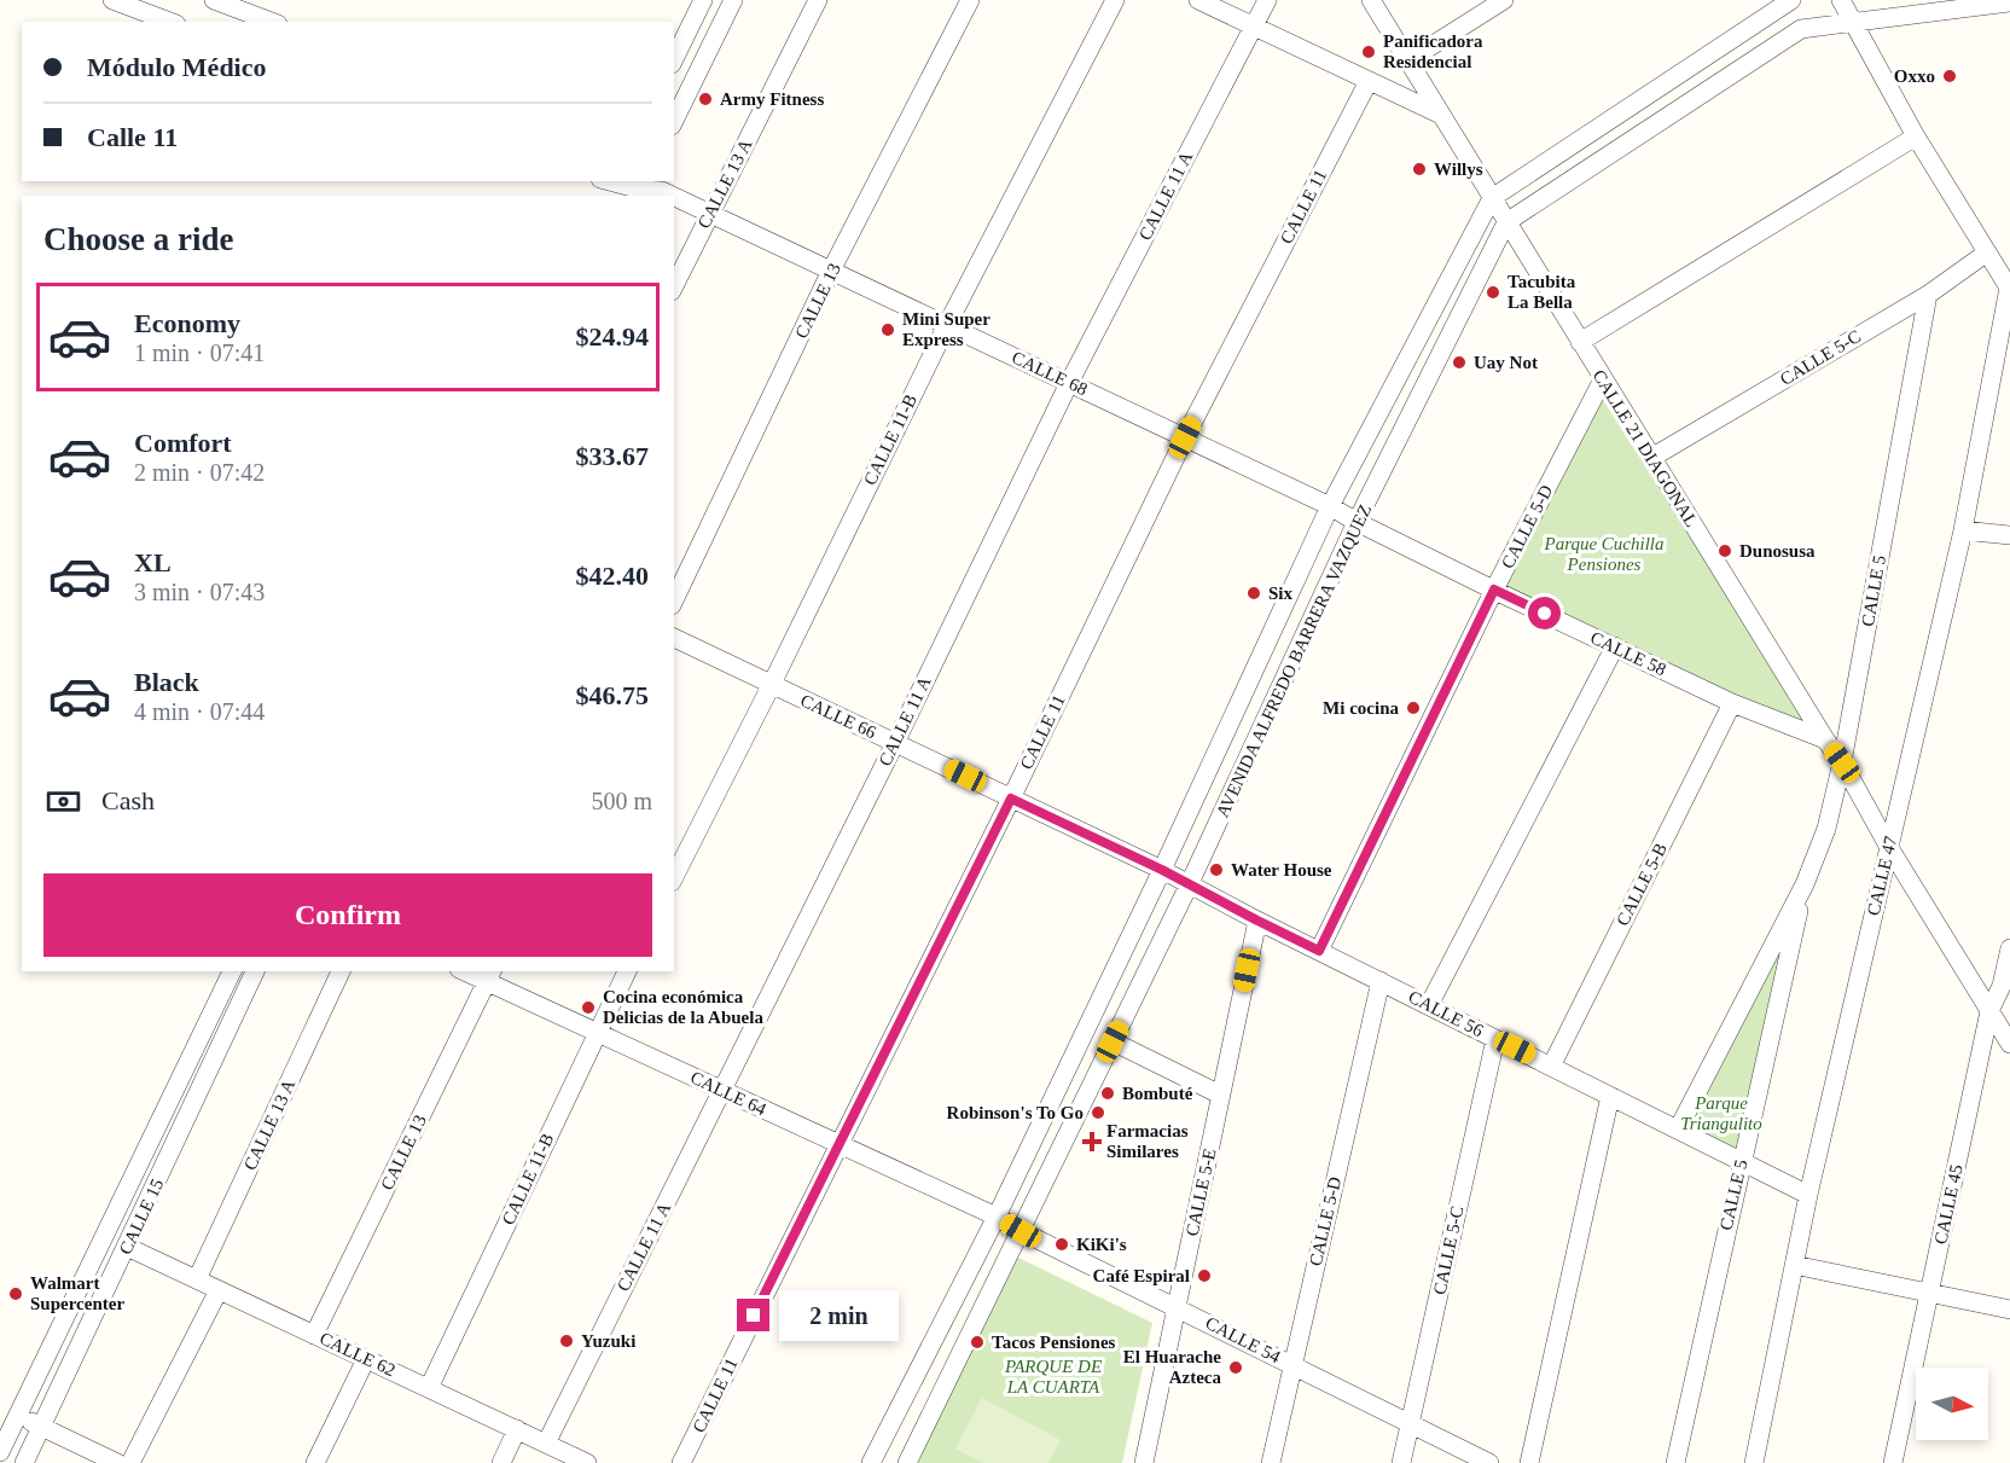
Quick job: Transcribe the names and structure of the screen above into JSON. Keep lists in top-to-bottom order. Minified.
{"streets":{"street":["CALLE 13 A","CALLE 11 A","CALLE 11","CALLE 13","CALLE 5-C","CALLE 68","CALLE 11-B","CALLE 21 DIAGONAL","CALLE 5-D","CALLE 5","CALLE 58","AVENIDA ALFREDO BARRERA VAZQUEZ","CALLE 66","CALLE 47","CALLE 5-B","CALLE 56","CALLE 64","CALLE 5-E","CALLE 45","CALLE 15","CALLE 54","CALLE 62"]},"crossings":[["CALLE 13 A","CALLE 68"],["CALLE 13 A","CALLE 62"],["CALLE 11 A","CALLE 68"],["CALLE 11 A","CALLE 66"],["CALLE 11 A","CALLE 64"],["CALLE 11 A","CALLE 62"],["CALLE 11","CALLE 68"],["CALLE 11","CALLE 66"],["CALLE 11","CALLE 64"],["CALLE 13","CALLE 68"],["CALLE 13","CALLE 64"],["CALLE 13","CALLE 62"],["CALLE 5-C","CALLE 21 DIAGONAL"],["CALLE 5-C","CALLE 5"],["CALLE 5-C","CALLE 56"],["CALLE 5-C","CALLE 54"],["CALLE 68","CALLE 11-B"],["CALLE 68","CALLE 58"],["CALLE 68","AVENIDA ALFREDO BARRERA VAZQUEZ"],["CALLE 11-B","CALLE 66"],["CALLE 11-B","CALLE 64"],["CALLE 11-B","CALLE 62"],["CALLE 21 DIAGONAL","CALLE 5-D"],["CALLE 21 DIAGONAL","CALLE 5"],["CALLE 21 DIAGONAL","CALLE 58"],["CALLE 21 DIAGONAL","AVENIDA ALFREDO BARRERA VAZQUEZ"],["CALLE 21 DIAGONAL","CALLE 47"],["CALLE 21 DIAGONAL","CALLE 45"],["CALLE 5-D","CALLE 58"],["CALLE 5-D","CALLE 56"],["CALLE 5-D","CALLE 54"],["CALLE 5","CALLE 56"],["CALLE 58","AVENIDA ALFREDO BARRERA VAZQUEZ"],["CALLE 58","CALLE 5-B"],["AVENIDA ALFREDO BARRERA VAZQUEZ","CALLE 66"],["AVENIDA ALFREDO BARRERA VAZQUEZ","CALLE 56"],["AVENIDA ALFREDO BARRERA VAZQUEZ","CALLE 64"],["AVENIDA ALFREDO BARRERA VAZQUEZ","CALLE 54"],["CALLE 66","CALLE 56"],["CALLE 47","CALLE 56"],["CALLE 5-B","CALLE 56"],["CALLE 56","CALLE 5-E"],["CALLE 64","CALLE 54"],["CALLE 5-E","CALLE 54"],["CALLE 15","CALLE 62"]],"parks":["Parque Cuchilla Pensiones","Parque Triangulito","PARQUE DE LA CUARTA"],"places":{"other":["Panificadora Residencial","Oxxo","Army Fitness","Willys","Tacubita La Bella","Mini Super Express","Uay Not","Dunosusa","Six","Mi cocina","Water House","Cocina económica Delicias de la Abuela","Bombuté","Robinson's To Go","KiKi's","Café Espiral","Walmart Supercenter","Yuzuki","Tacos Pensiones","El Huarache Azteca"],"health":["Farmacias Similares"]},"north":"right","page":{"banner":["Módulo Médico","Calle 11"],"heading":"Choose a ride","list":[{"name":"Economy","note":"1 min · 07:41","value":"$24.94"},{"name":"Comfort","note":"2 min · 07:42","value":"$33.67"},{"name":"XL","note":"3 min · 07:43","value":"$42.40"},{"name":"Black","note":"4 min · 07:44","value":"$46.75"}],"pay":["Cash","500 m"],"buttons":"Confirm","bubble":"2 min"}}
